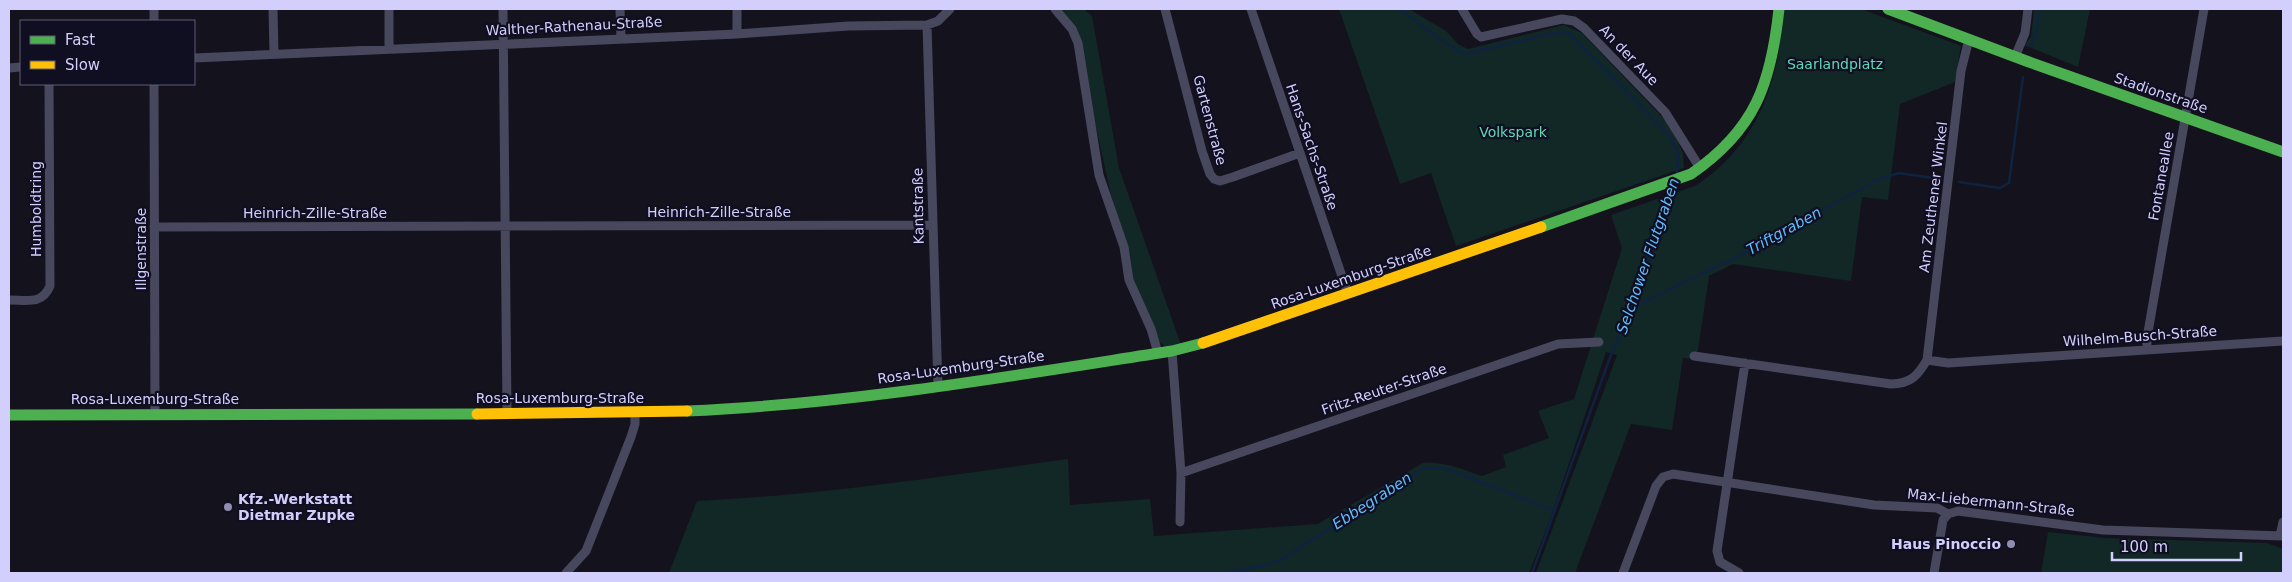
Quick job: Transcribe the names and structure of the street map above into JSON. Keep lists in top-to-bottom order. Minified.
{"streets":{"street":["Walther-Rathenau-Straße","An der Aue","Stadionstraße","Gartenstraße","Hans-Sachs-Straße","Fontaneallee","Am Zeuthener Winkel","Kantstraße","Humboldtring","Heinrich-Zille-Straße","Illgenstraße","Rosa-Luxemburg-Straße","Wilhelm-Busch-Straße","Fritz-Reuter-Straße","Max-Liebermann-Straße"]},"crossings":[["Walther-Rathenau-Straße","Kantstraße"],["An der Aue","Rosa-Luxemburg-Straße"],["Stadionstraße","Fontaneallee"],["Stadionstraße","Am Zeuthener Winkel"],["Gartenstraße","Hans-Sachs-Straße"],["Hans-Sachs-Straße","Rosa-Luxemburg-Straße"],["Fontaneallee","Wilhelm-Busch-Straße"],["Am Zeuthener Winkel","Wilhelm-Busch-Straße"],["Kantstraße","Heinrich-Zille-Straße"],["Kantstraße","Rosa-Luxemburg-Straße"],["Heinrich-Zille-Straße","Illgenstraße"],["Illgenstraße","Rosa-Luxemburg-Straße"]],"water":["Triftgraben","Selchower Flutgraben","Ebbegraben"],"parks":["Saarlandplatz","Volkspark"],"places":["Kfz.-Werkstatt Dietmar Zupke","Haus Pinoccio"],"legend":["Fast","Slow"],"scale_bar":"100 m"}
